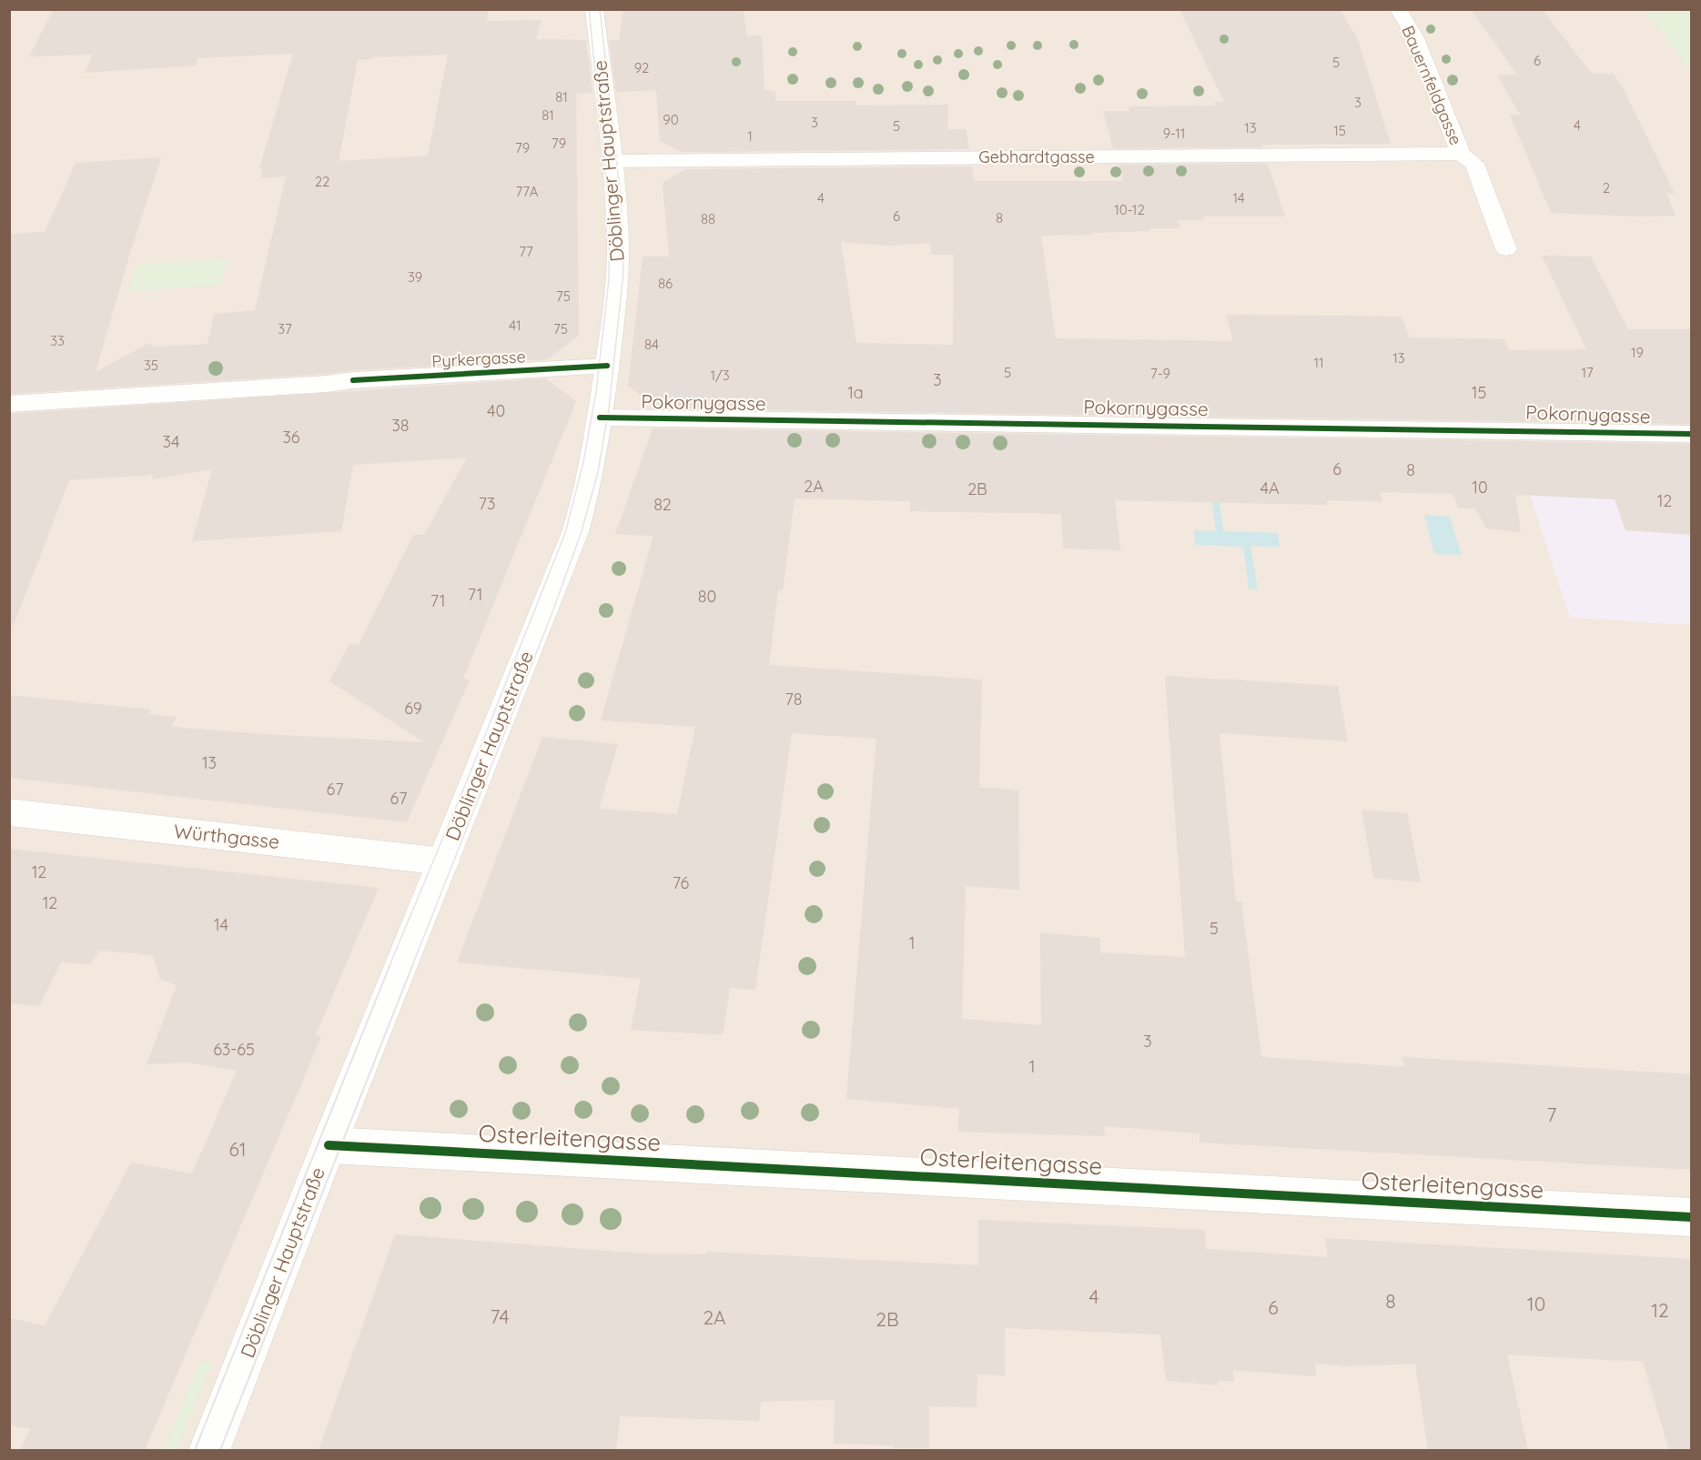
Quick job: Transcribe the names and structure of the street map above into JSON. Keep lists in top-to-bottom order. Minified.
{"streets":{"street":["Bauernfeldgasse","Gebhardtgasse","Döblinger Hauptstraße","Pyrkergasse","Pokornygasse","Würthgasse","Osterleitengasse"]},"crossings":[["Bauernfeldgasse","Gebhardtgasse"],["Gebhardtgasse","Döblinger Hauptstraße"],["Döblinger Hauptstraße","Pyrkergasse"],["Döblinger Hauptstraße","Pokornygasse"],["Döblinger Hauptstraße","Würthgasse"],["Döblinger Hauptstraße","Osterleitengasse"]],"house_numbers":["6","5","92","81","3","81","90","3","4","5","13","15","9-11","1","79","79","22","2","77A","4","14","10-12","6","8","88","77","39","86","75","41","37","75","33","84","19","13","11","35","5","17","7-9","1/3","3","1a","15","40","38","36","34","6","8","2A","10","4A","2B","12","73","82","71","80","71","78","69","13","67","67","12","76","12","14","5","1","3","63-65","1","7","61","4","8","10","6","12","74","2A","2B"]}
